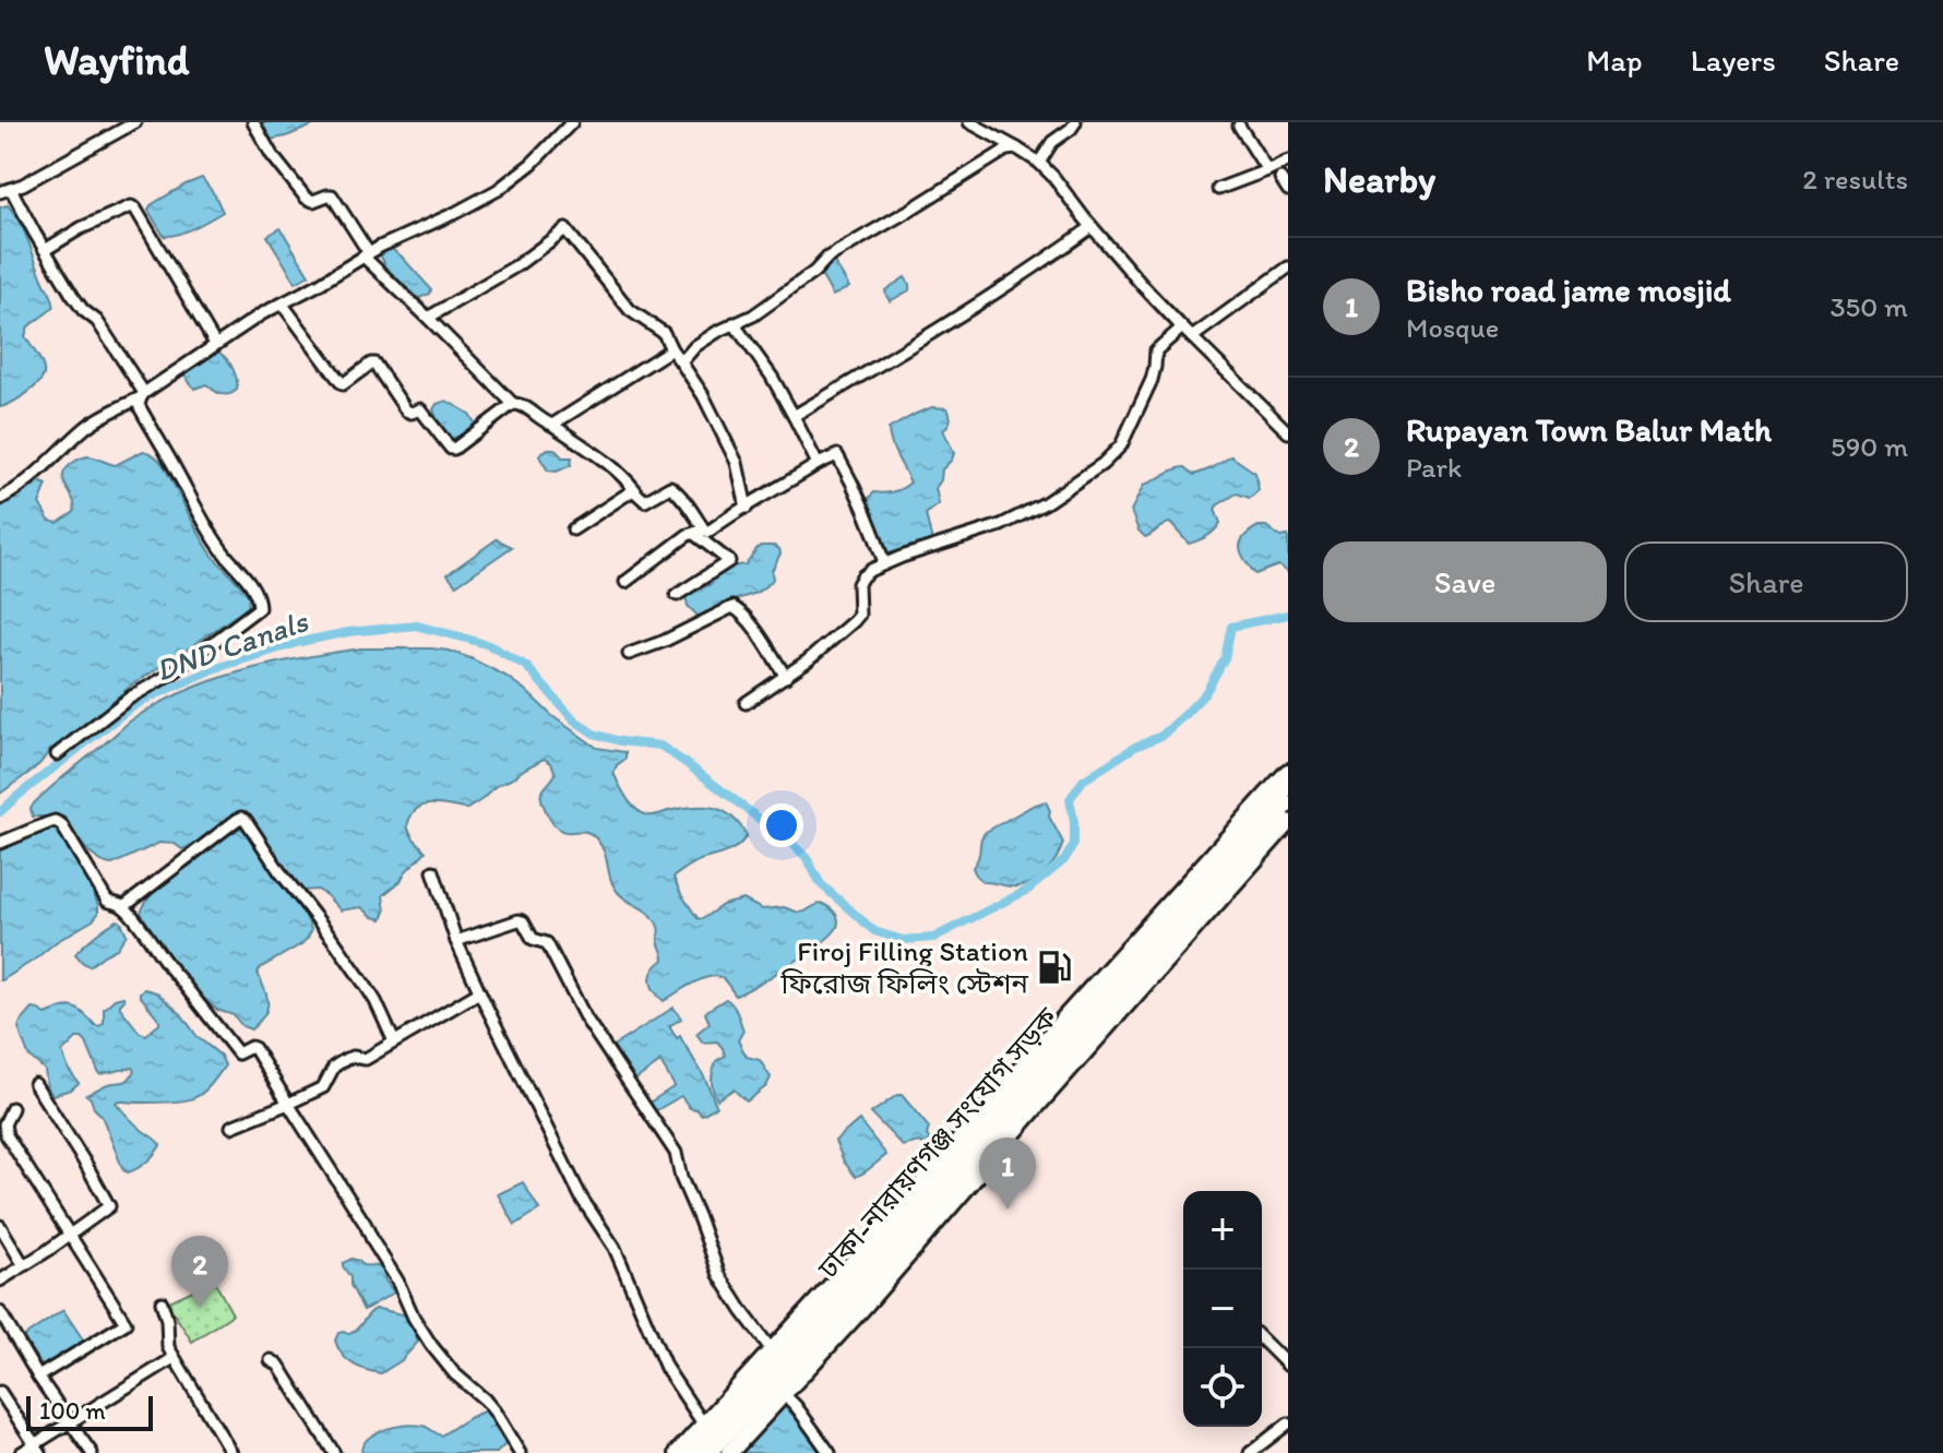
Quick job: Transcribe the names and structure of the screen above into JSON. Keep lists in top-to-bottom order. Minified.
{"streets":{"main road":["ঢাকা-নারায়ণগঞ্জ সংযোগ সড়ক"]},"water":["DND Canals"],"places":{"fuel station":["Firoj Filling Station ফিরোজ ফিলিং স্টেশন"]},"scale_bar":"100 m","page":{"header":"Wayfind","nav":["Map","Layers","Share"],"heading":["Nearby","2 results"],"list":[{"mark":"1","name":"Bisho road jame mosjid","note":"Mosque","value":"350 m"},{"mark":"2","name":"Rupayan Town Balur Math","note":"Park","value":"590 m"}],"buttons":["Save","Share"],"pins":["1","2"],"map_buttons":["+","−"],"scale":"100 m"}}
